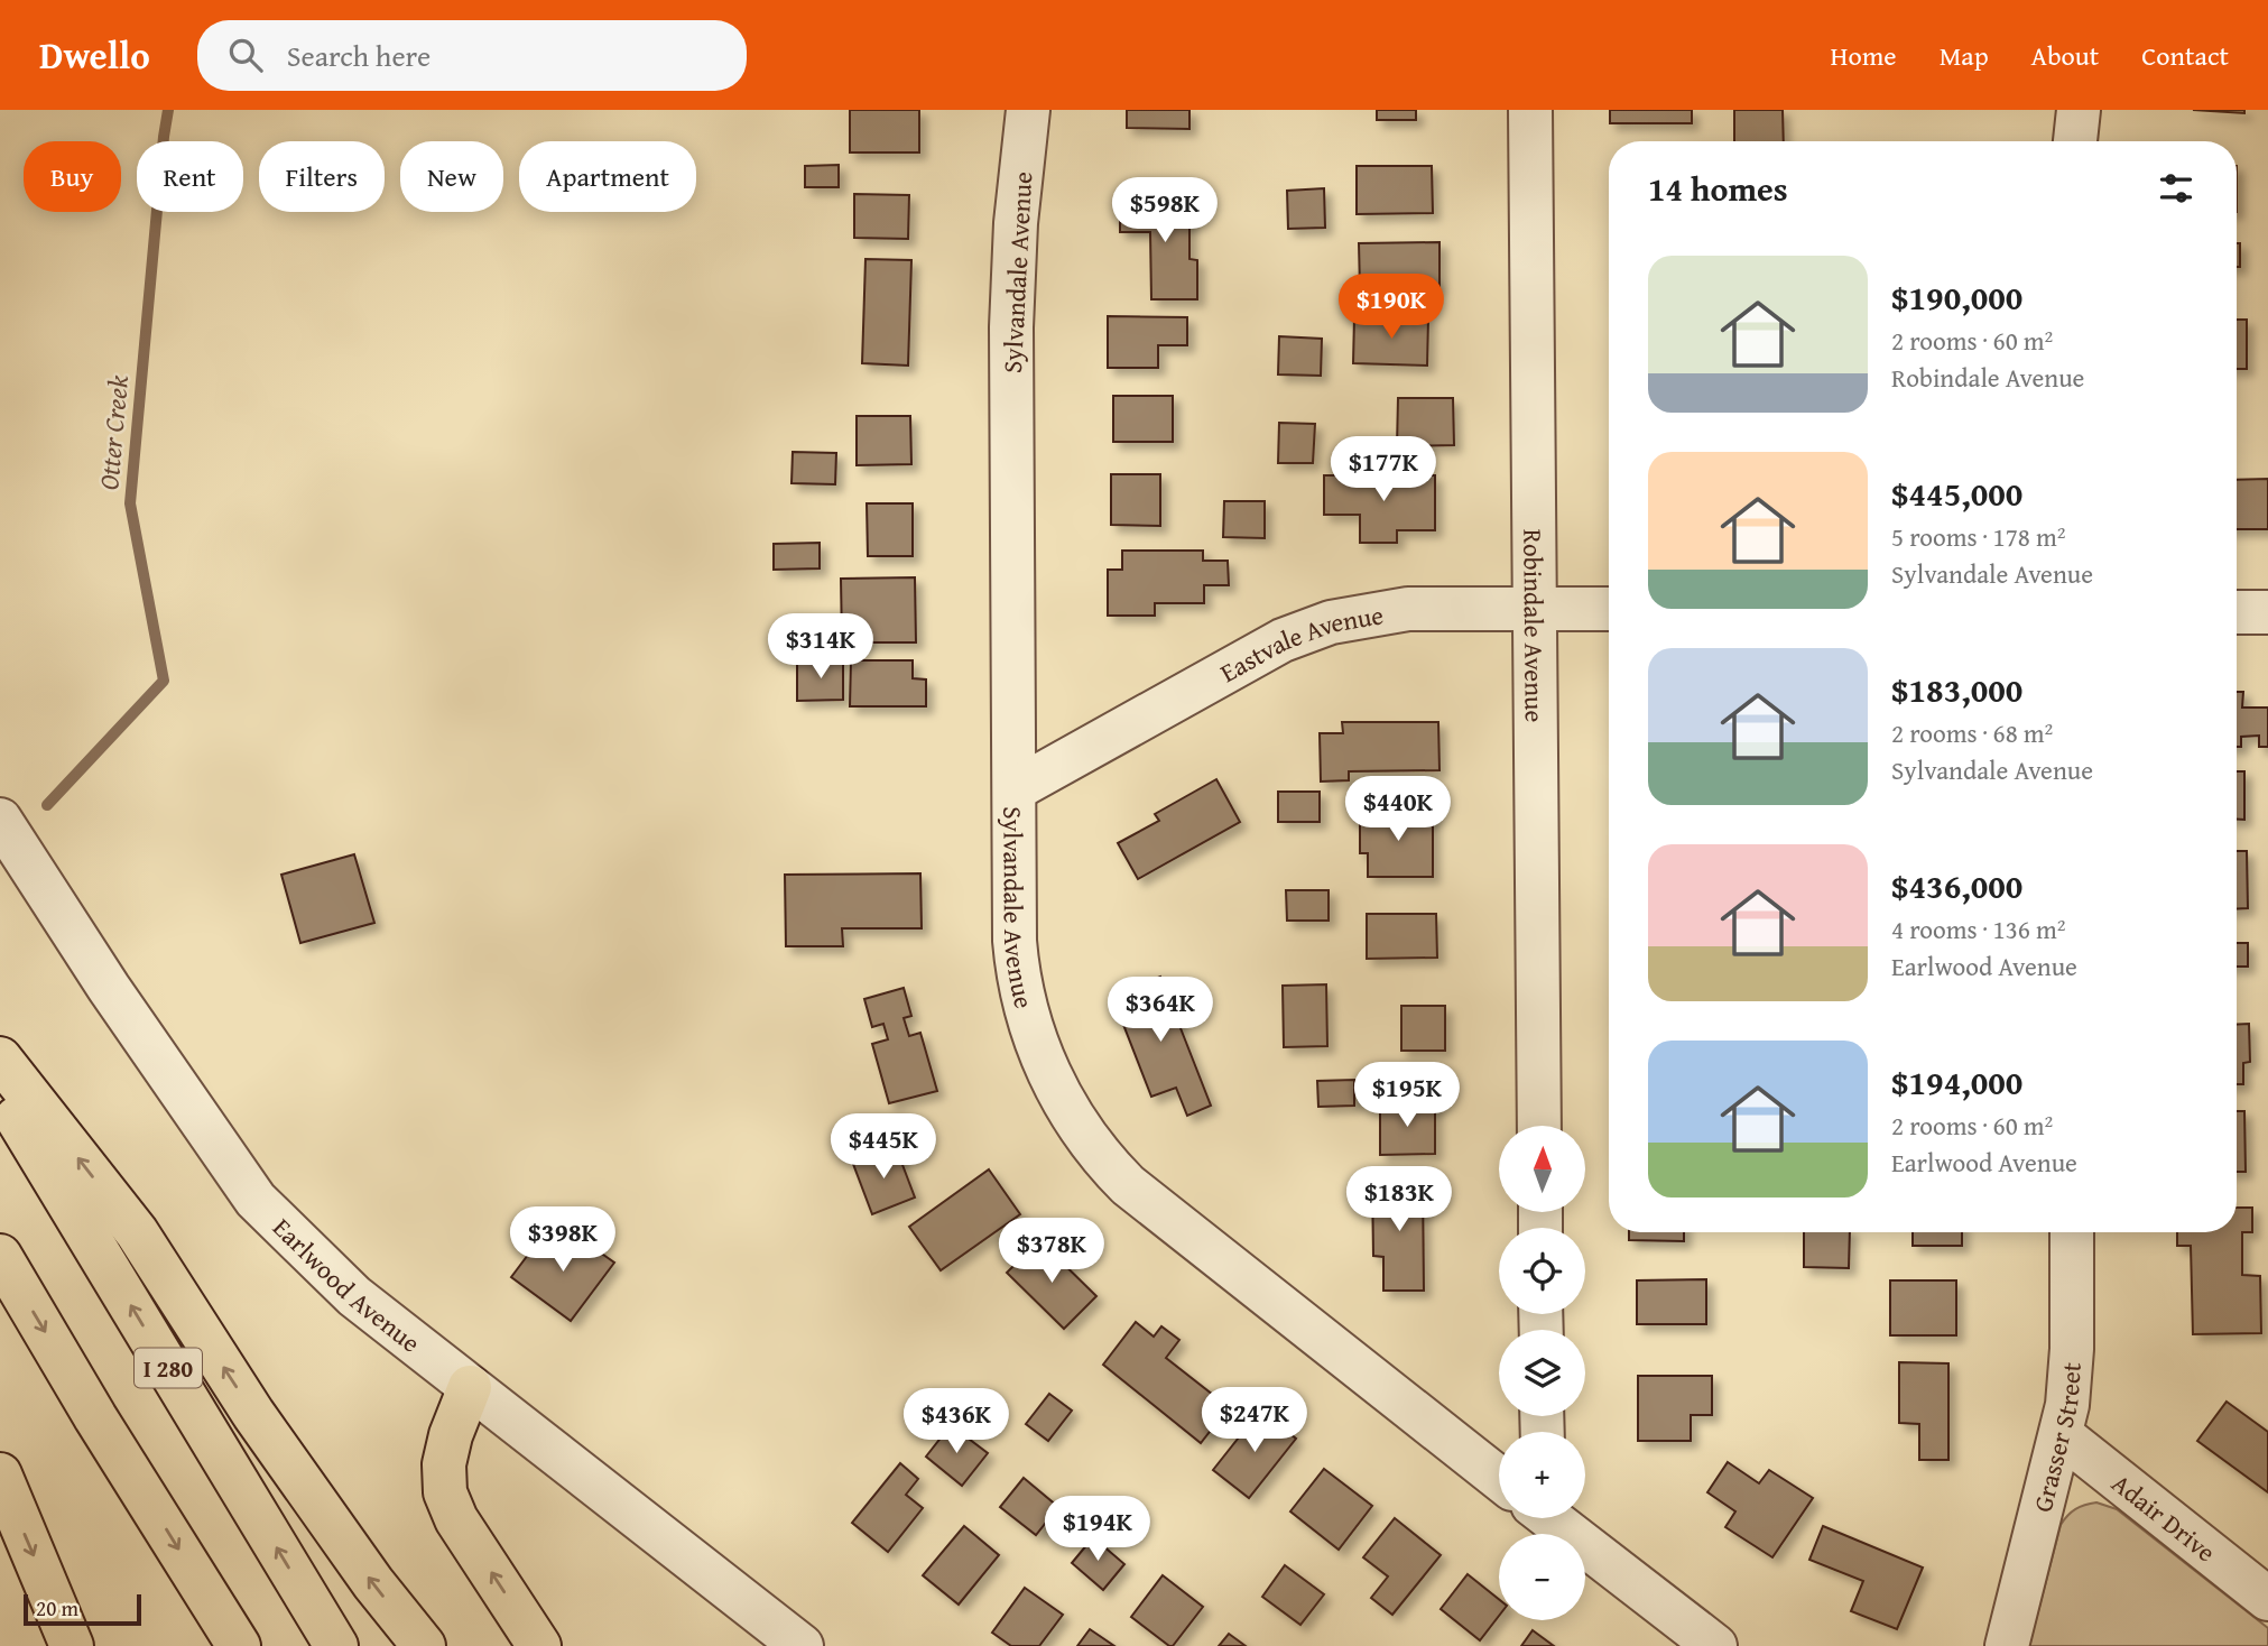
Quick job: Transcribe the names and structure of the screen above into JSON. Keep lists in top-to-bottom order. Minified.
{"streets":{"highway":["I 280"],"street":["Sylvandale Avenue","Robindale Avenue","Eastvale Avenue","Earlwood Avenue","Grasser Street","Adair Drive"]},"crossings":[["Sylvandale Avenue","Eastvale Avenue"],["Robindale Avenue","Eastvale Avenue"],["Grasser Street","Adair Drive"]],"water":["Otter Creek"],"scale_bar":"20 m","north":"top","page":{"header":"Dwello","search":"Search here","nav":["Home","Map","About","Contact"],"chip":["Buy","Rent","Filters","New","Apartment"],"heading":"14 homes","price":["$598K","$190K","$177K","$314K","$440K","$364K","$195K","$445K","$183K","$398K","$378K","$247K","$436K","$194K"],"list":[{"name":"$190,000","note":"2 rooms · 60 m² · Robindale Avenue"},{"name":"$445,000","note":"5 rooms · 178 m² · Sylvandale Avenue"},{"name":"$183,000","note":"2 rooms · 68 m² · Sylvandale Avenue"},{"name":"$436,000","note":"4 rooms · 136 m² · Earlwood Avenue"},{"name":"$194,000","note":"2 rooms · 60 m² · Earlwood Avenue"}],"map_buttons":["+","−"],"scale":"20 m"}}
